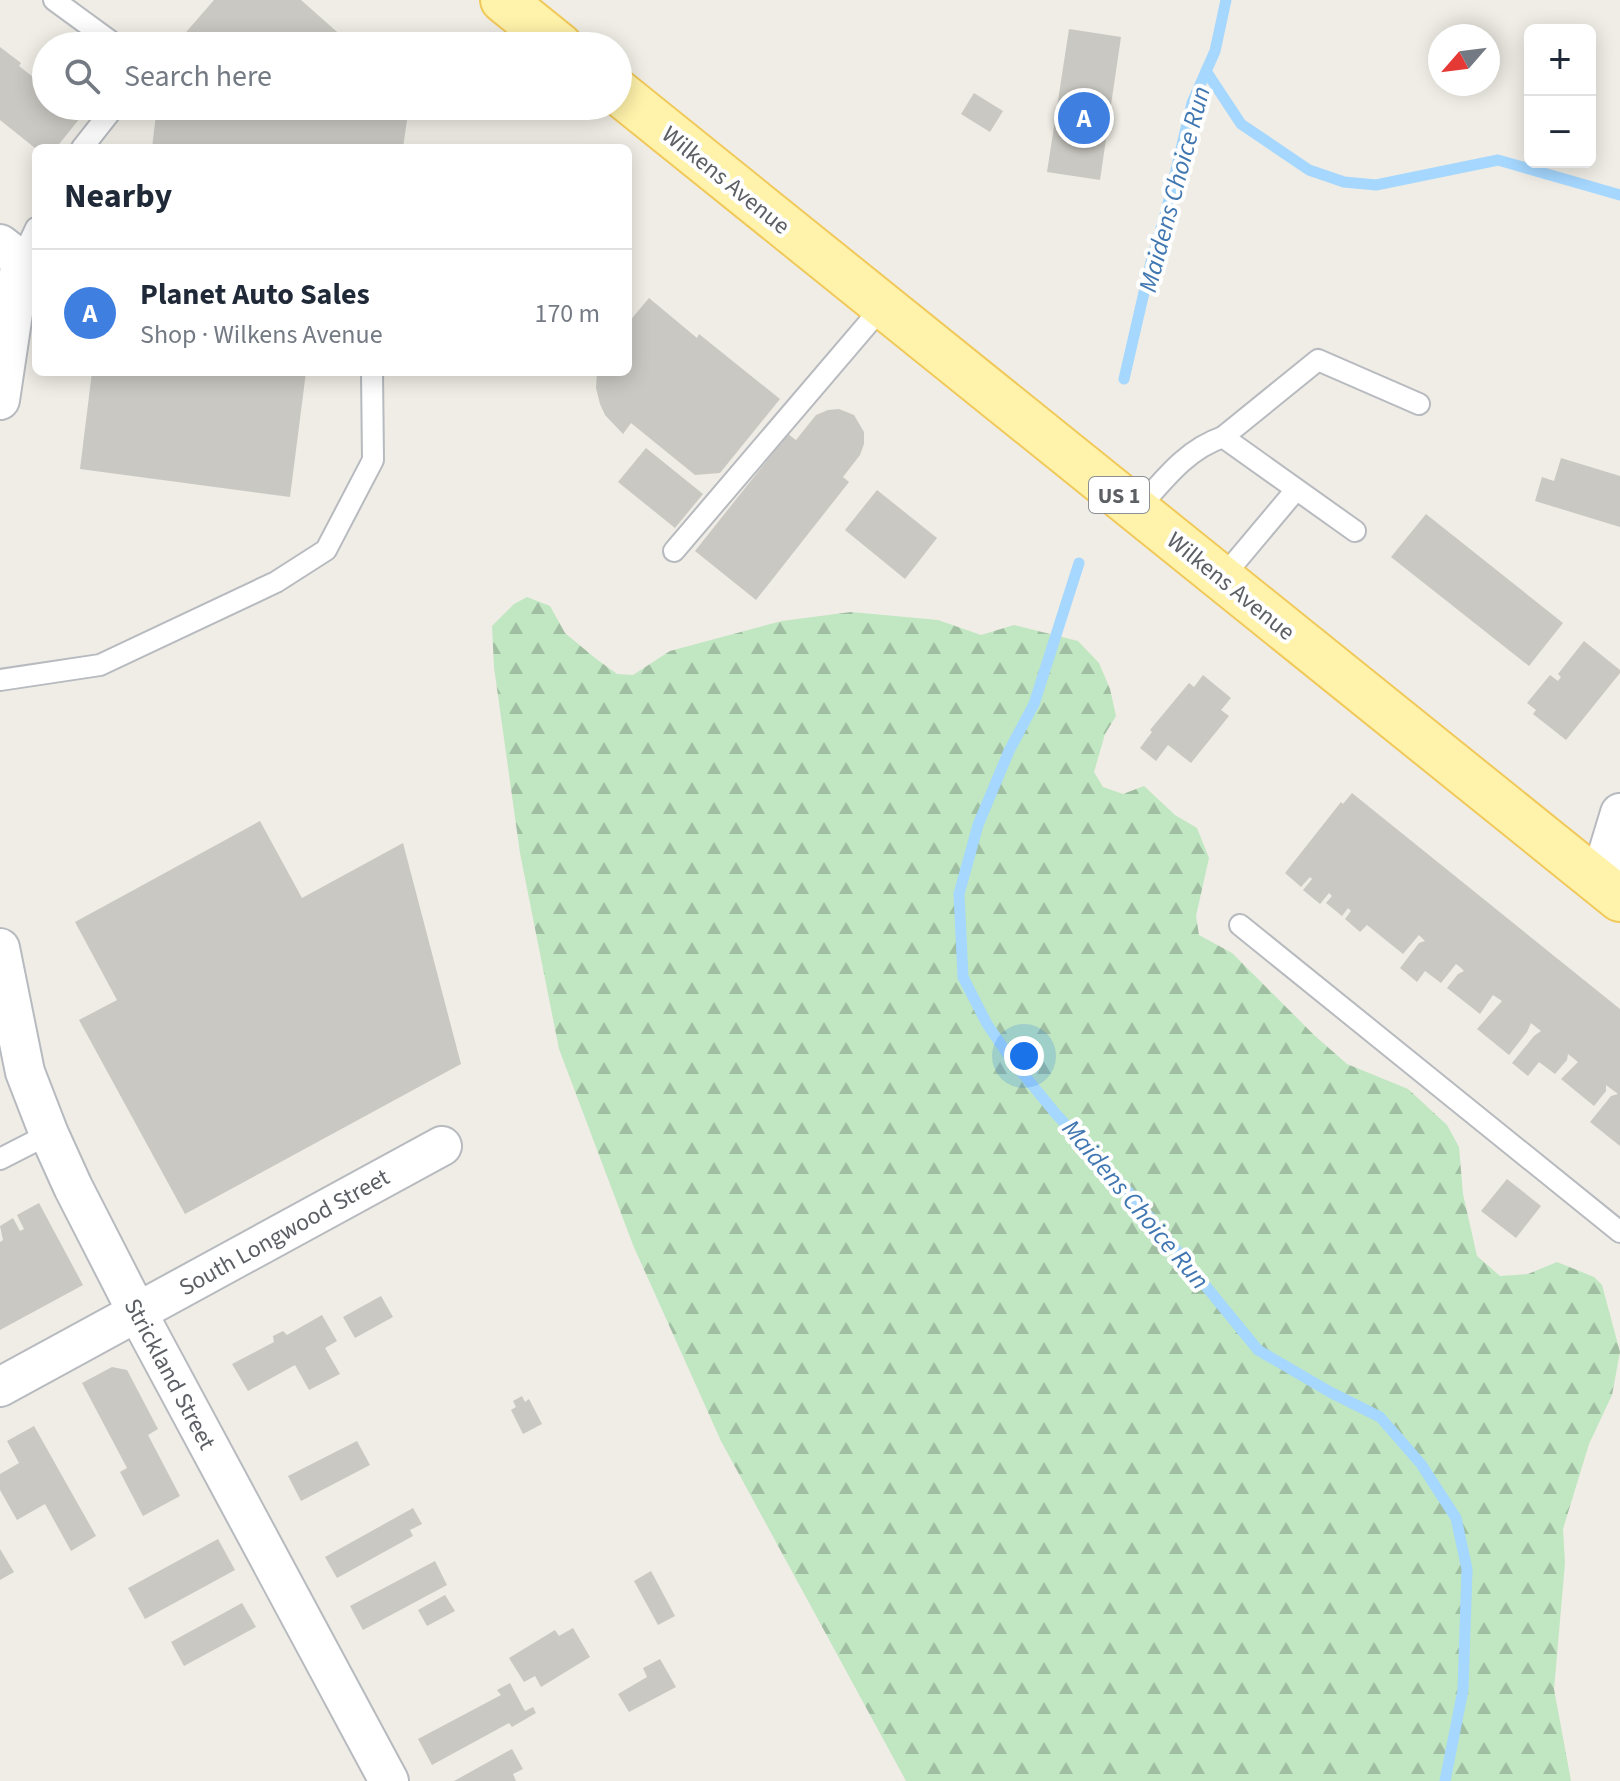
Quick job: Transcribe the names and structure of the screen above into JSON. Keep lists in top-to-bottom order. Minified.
{"streets":{"main road":["Wilkens Avenue","US 1"],"street":["South Longwood Street","Strickland Street"]},"crossings":[["South Longwood Street","Strickland Street"]],"water":["Maidens Choice Run"],"north":"bottom left","page":{"map_buttons":["+","−"],"search":"Search here","pins":"A","heading":"Nearby","list":[{"mark":"A","name":"Planet Auto Sales","note":"Shop · Wilkens Avenue","value":"170 m"}]}}
